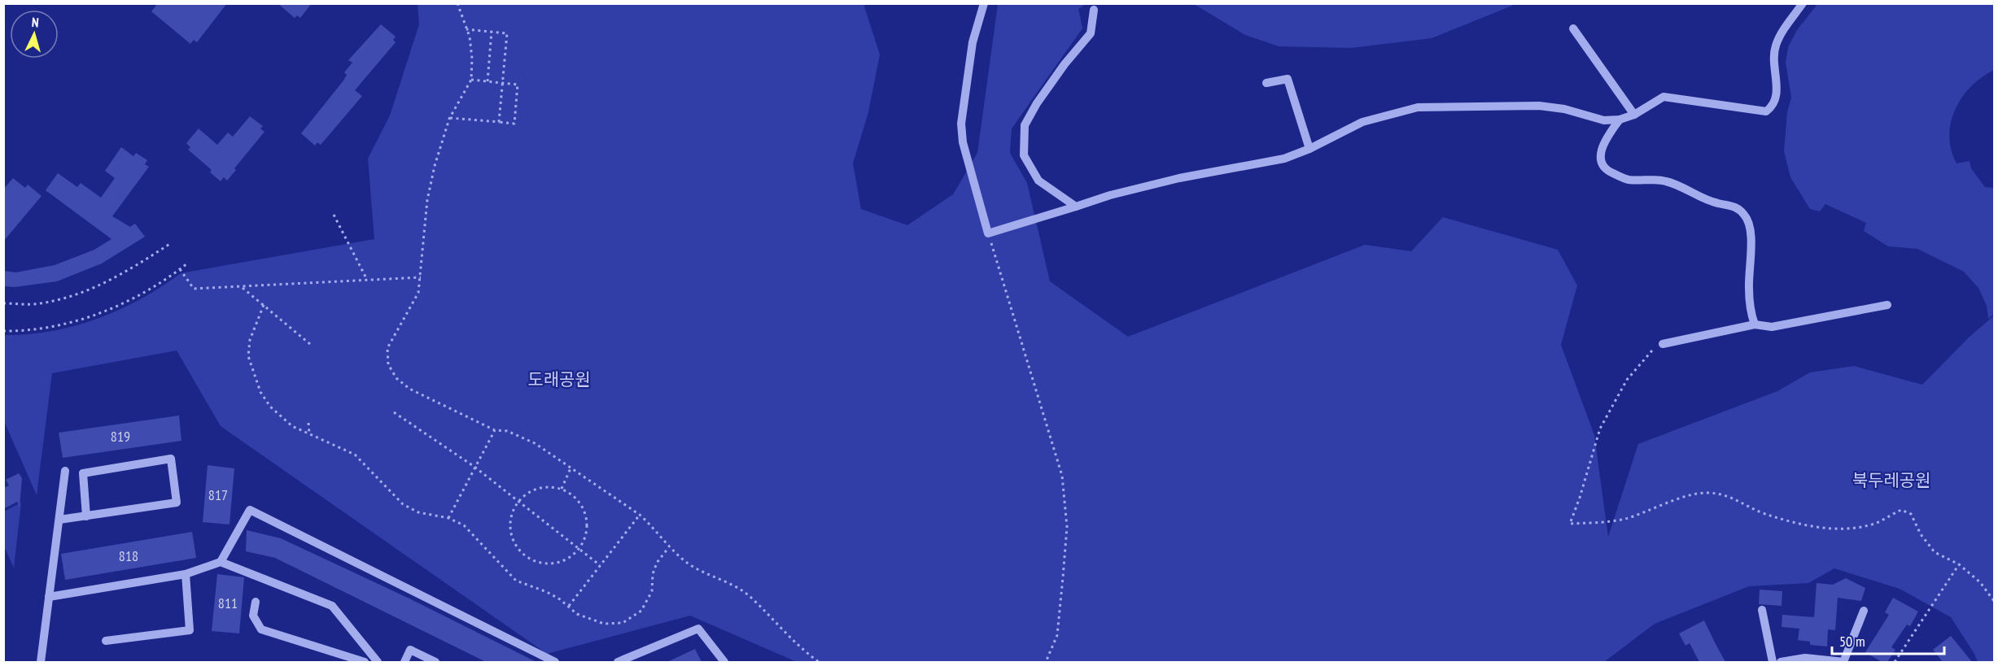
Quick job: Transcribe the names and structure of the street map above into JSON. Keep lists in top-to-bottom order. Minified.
{"parks":["도래공원","북두레공원"],"house_numbers":["819","817","818","811"],"scale_bar":"50 m","north":"top"}
